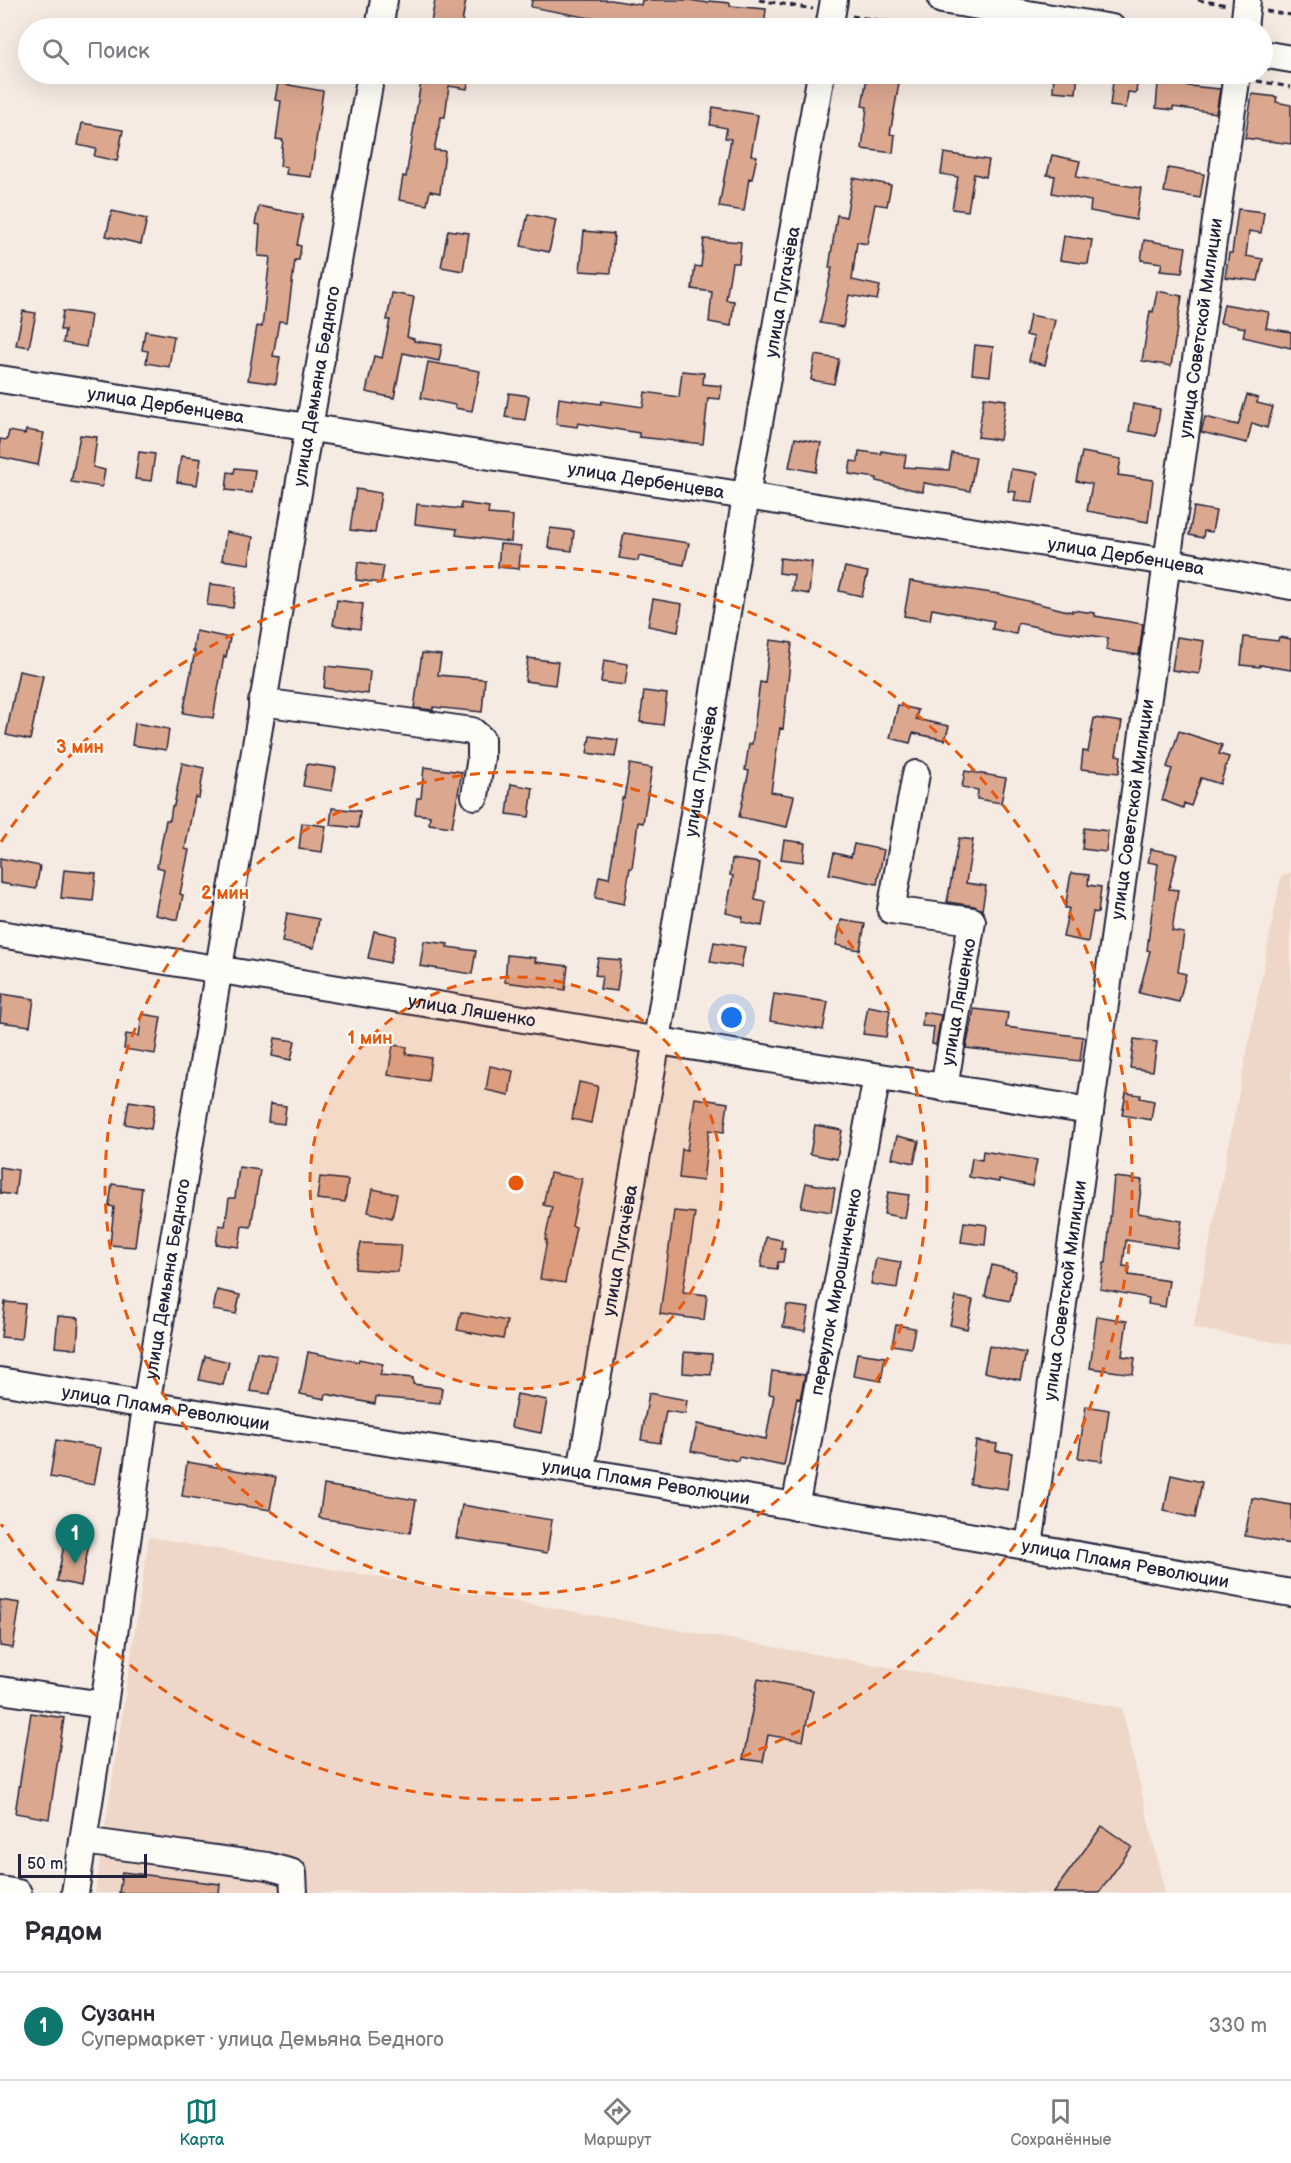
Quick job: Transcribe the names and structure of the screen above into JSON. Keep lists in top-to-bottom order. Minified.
{"streets":{"street":["улица Пугачёва","улица Советской Милиции","улица Демьяна Бедного","улица Дербенцева","улица Ляшенко","переулок Мирошниченко","улица Пламя Революции"]},"crossings":[["улица Пугачёва","улица Дербенцева"],["улица Пугачёва","улица Ляшенко"],["улица Пугачёва","улица Пламя Революции"],["улица Советской Милиции","улица Дербенцева"],["улица Советской Милиции","улица Ляшенко"],["улица Советской Милиции","улица Пламя Революции"],["улица Демьяна Бедного","улица Дербенцева"],["улица Демьяна Бедного","улица Ляшенко"],["улица Демьяна Бедного","улица Пламя Революции"],["улица Ляшенко","переулок Мирошниченко"],["переулок Мирошниченко","улица Пламя Революции"]],"scale_bar":"50 m","page":{"search":"Поиск","pins":"1","scale":"50 m","heading":"Рядом","list":[{"mark":"1","name":"Сузанн","note":"Супермаркет · улица Демьяна Бедного","value":"330 m"}],"nav":["Карта","Маршрут","Сохранённые"]},"rings":["3 мин","2 мин","1 мин"]}
